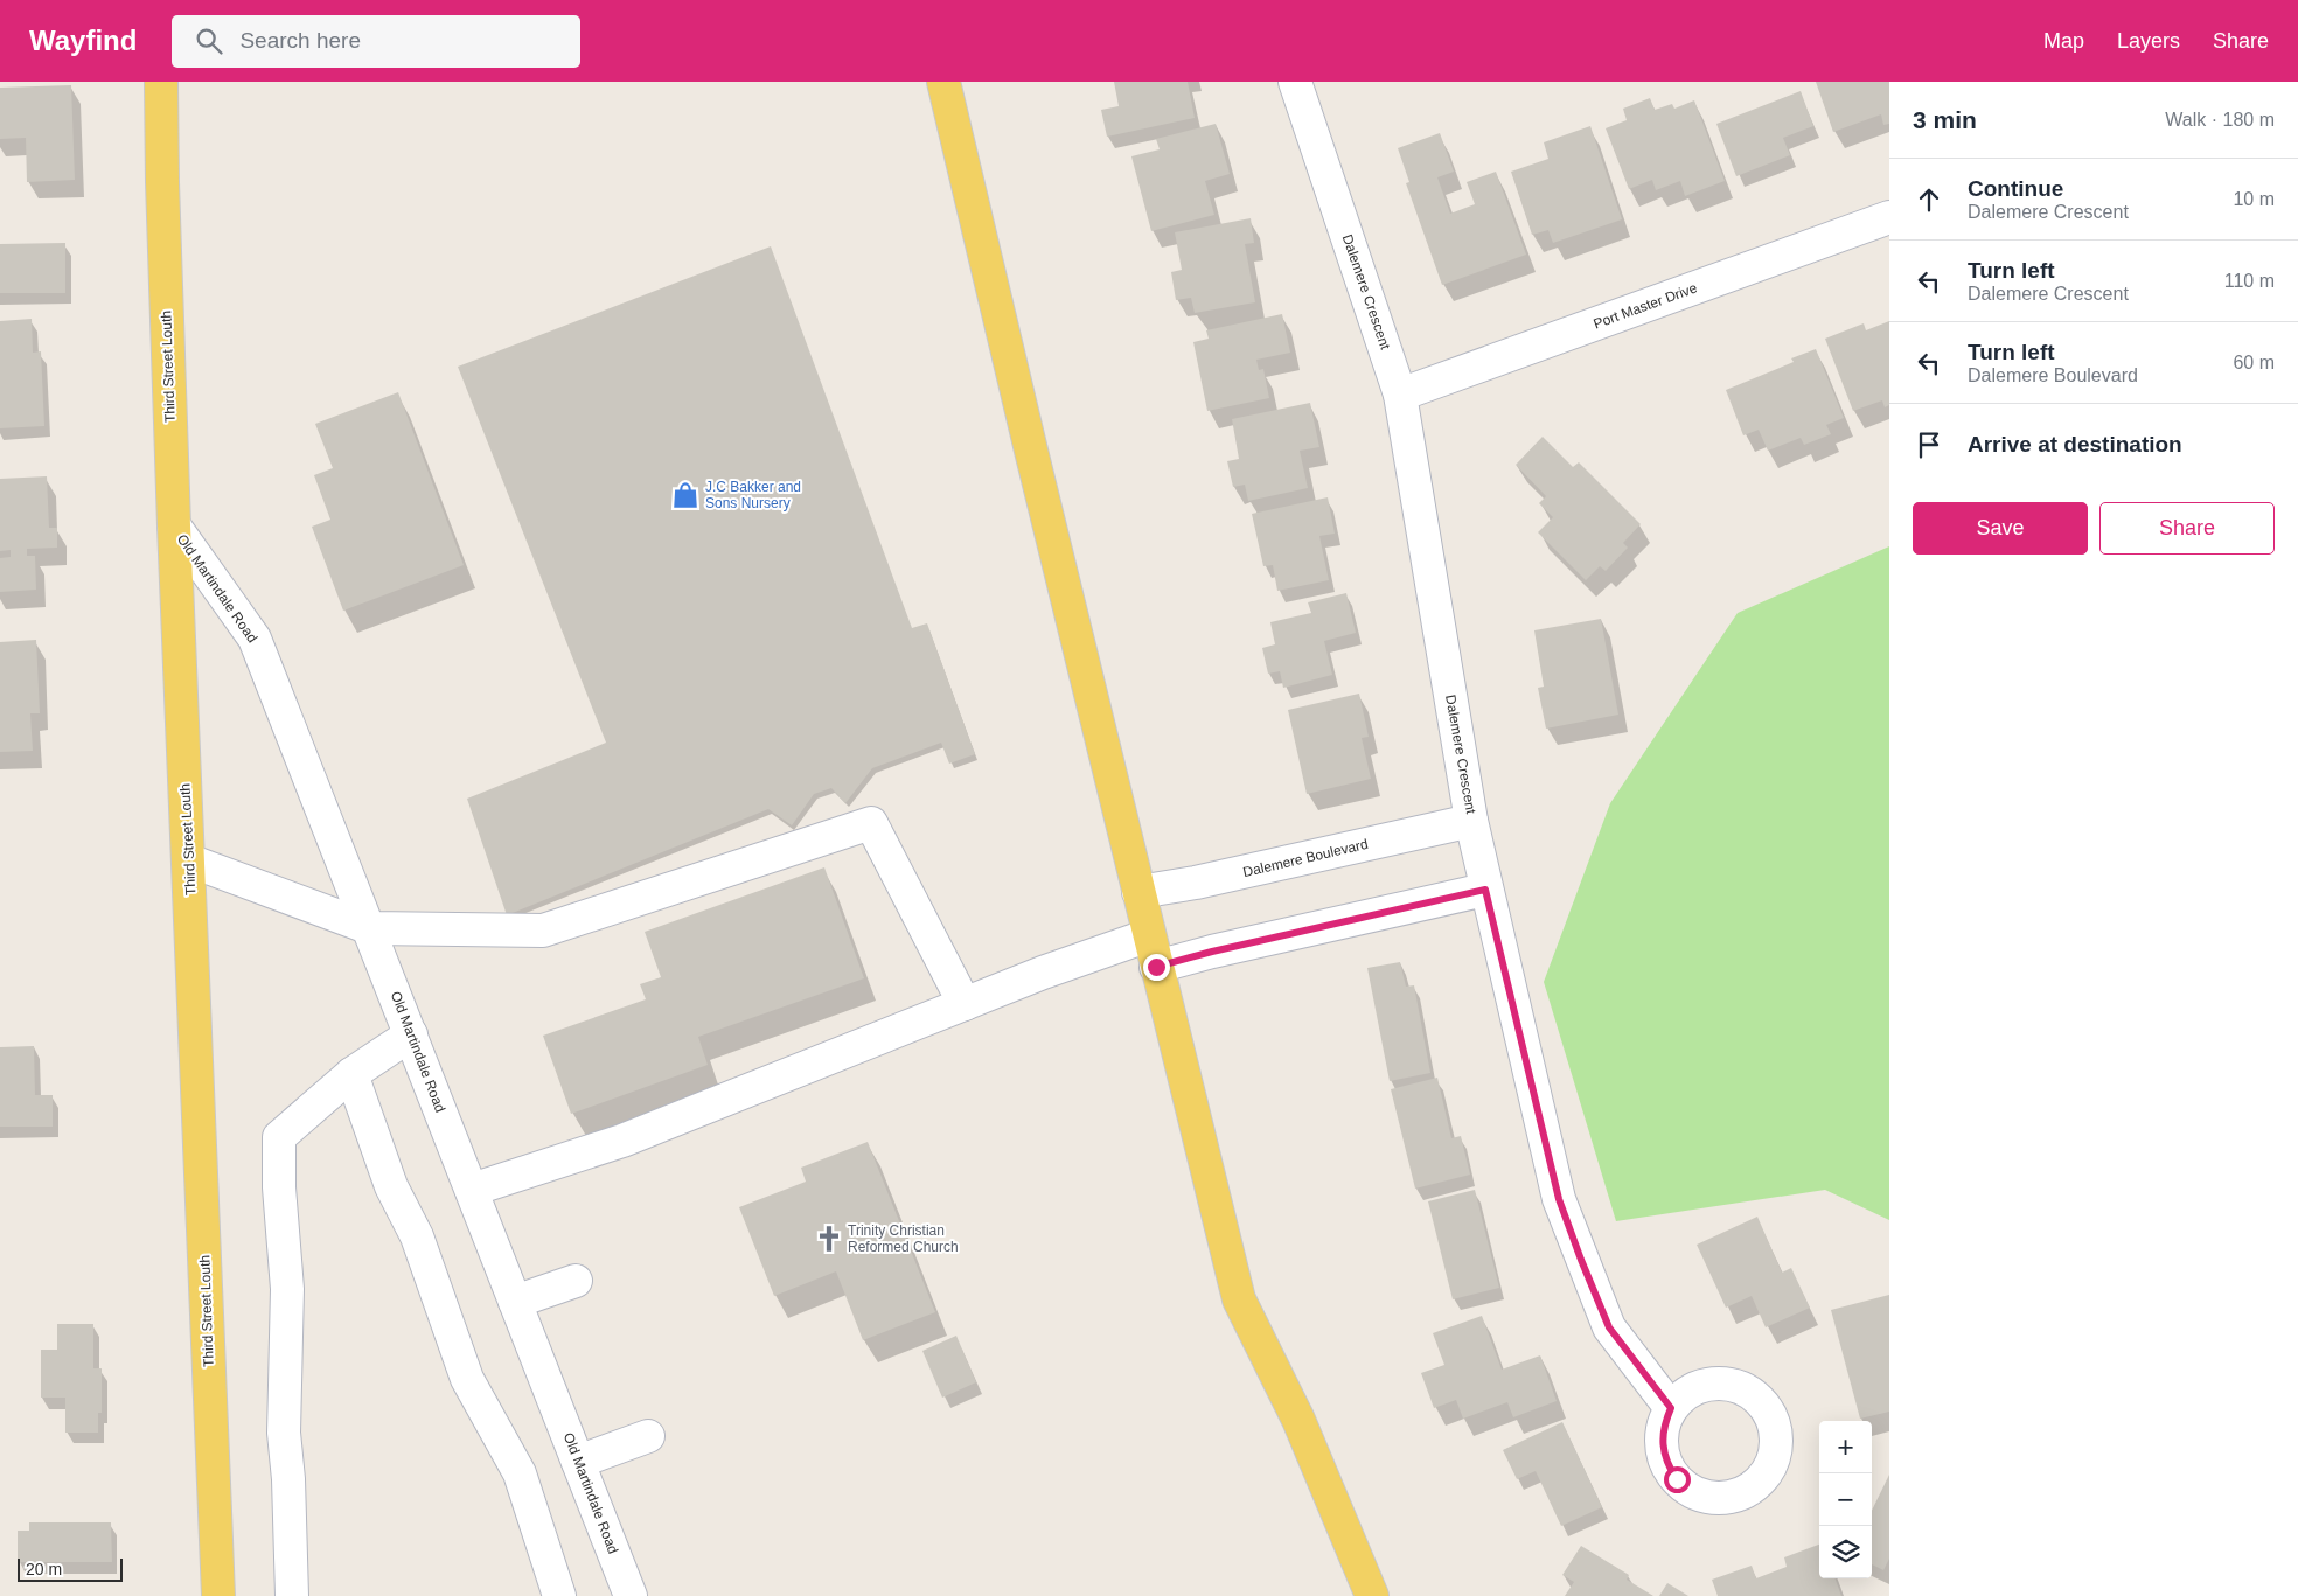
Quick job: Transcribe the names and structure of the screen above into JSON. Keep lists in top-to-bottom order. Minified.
{"streets":{"main road":["Third Street Louth"],"street":["Dalemere Crescent","Port Master Drive","Old Martindale Road","Dalemere Boulevard"]},"crossings":[["Dalemere Crescent","Port Master Drive"],["Dalemere Crescent","Dalemere Boulevard"],["Third Street Louth","Old Martindale Road"]],"places":{"shop":["J.C Bakker and Sons Nursery"],"church":["Trinity Christian Reformed Church"]},"scale_bar":"20 m","page":{"header":"Wayfind","search":"Search here","nav":["Map","Layers","Share"],"heading":["3 min","Walk · 180 m"],"list":[["Continue","Dalemere Crescent","10 m"],["Turn left","Dalemere Crescent","110 m"],["Turn left","Dalemere Boulevard","60 m"],"Arrive at destination"],"buttons":["Save","Share"],"map_buttons":["+","−"],"scale":"20 m"}}
